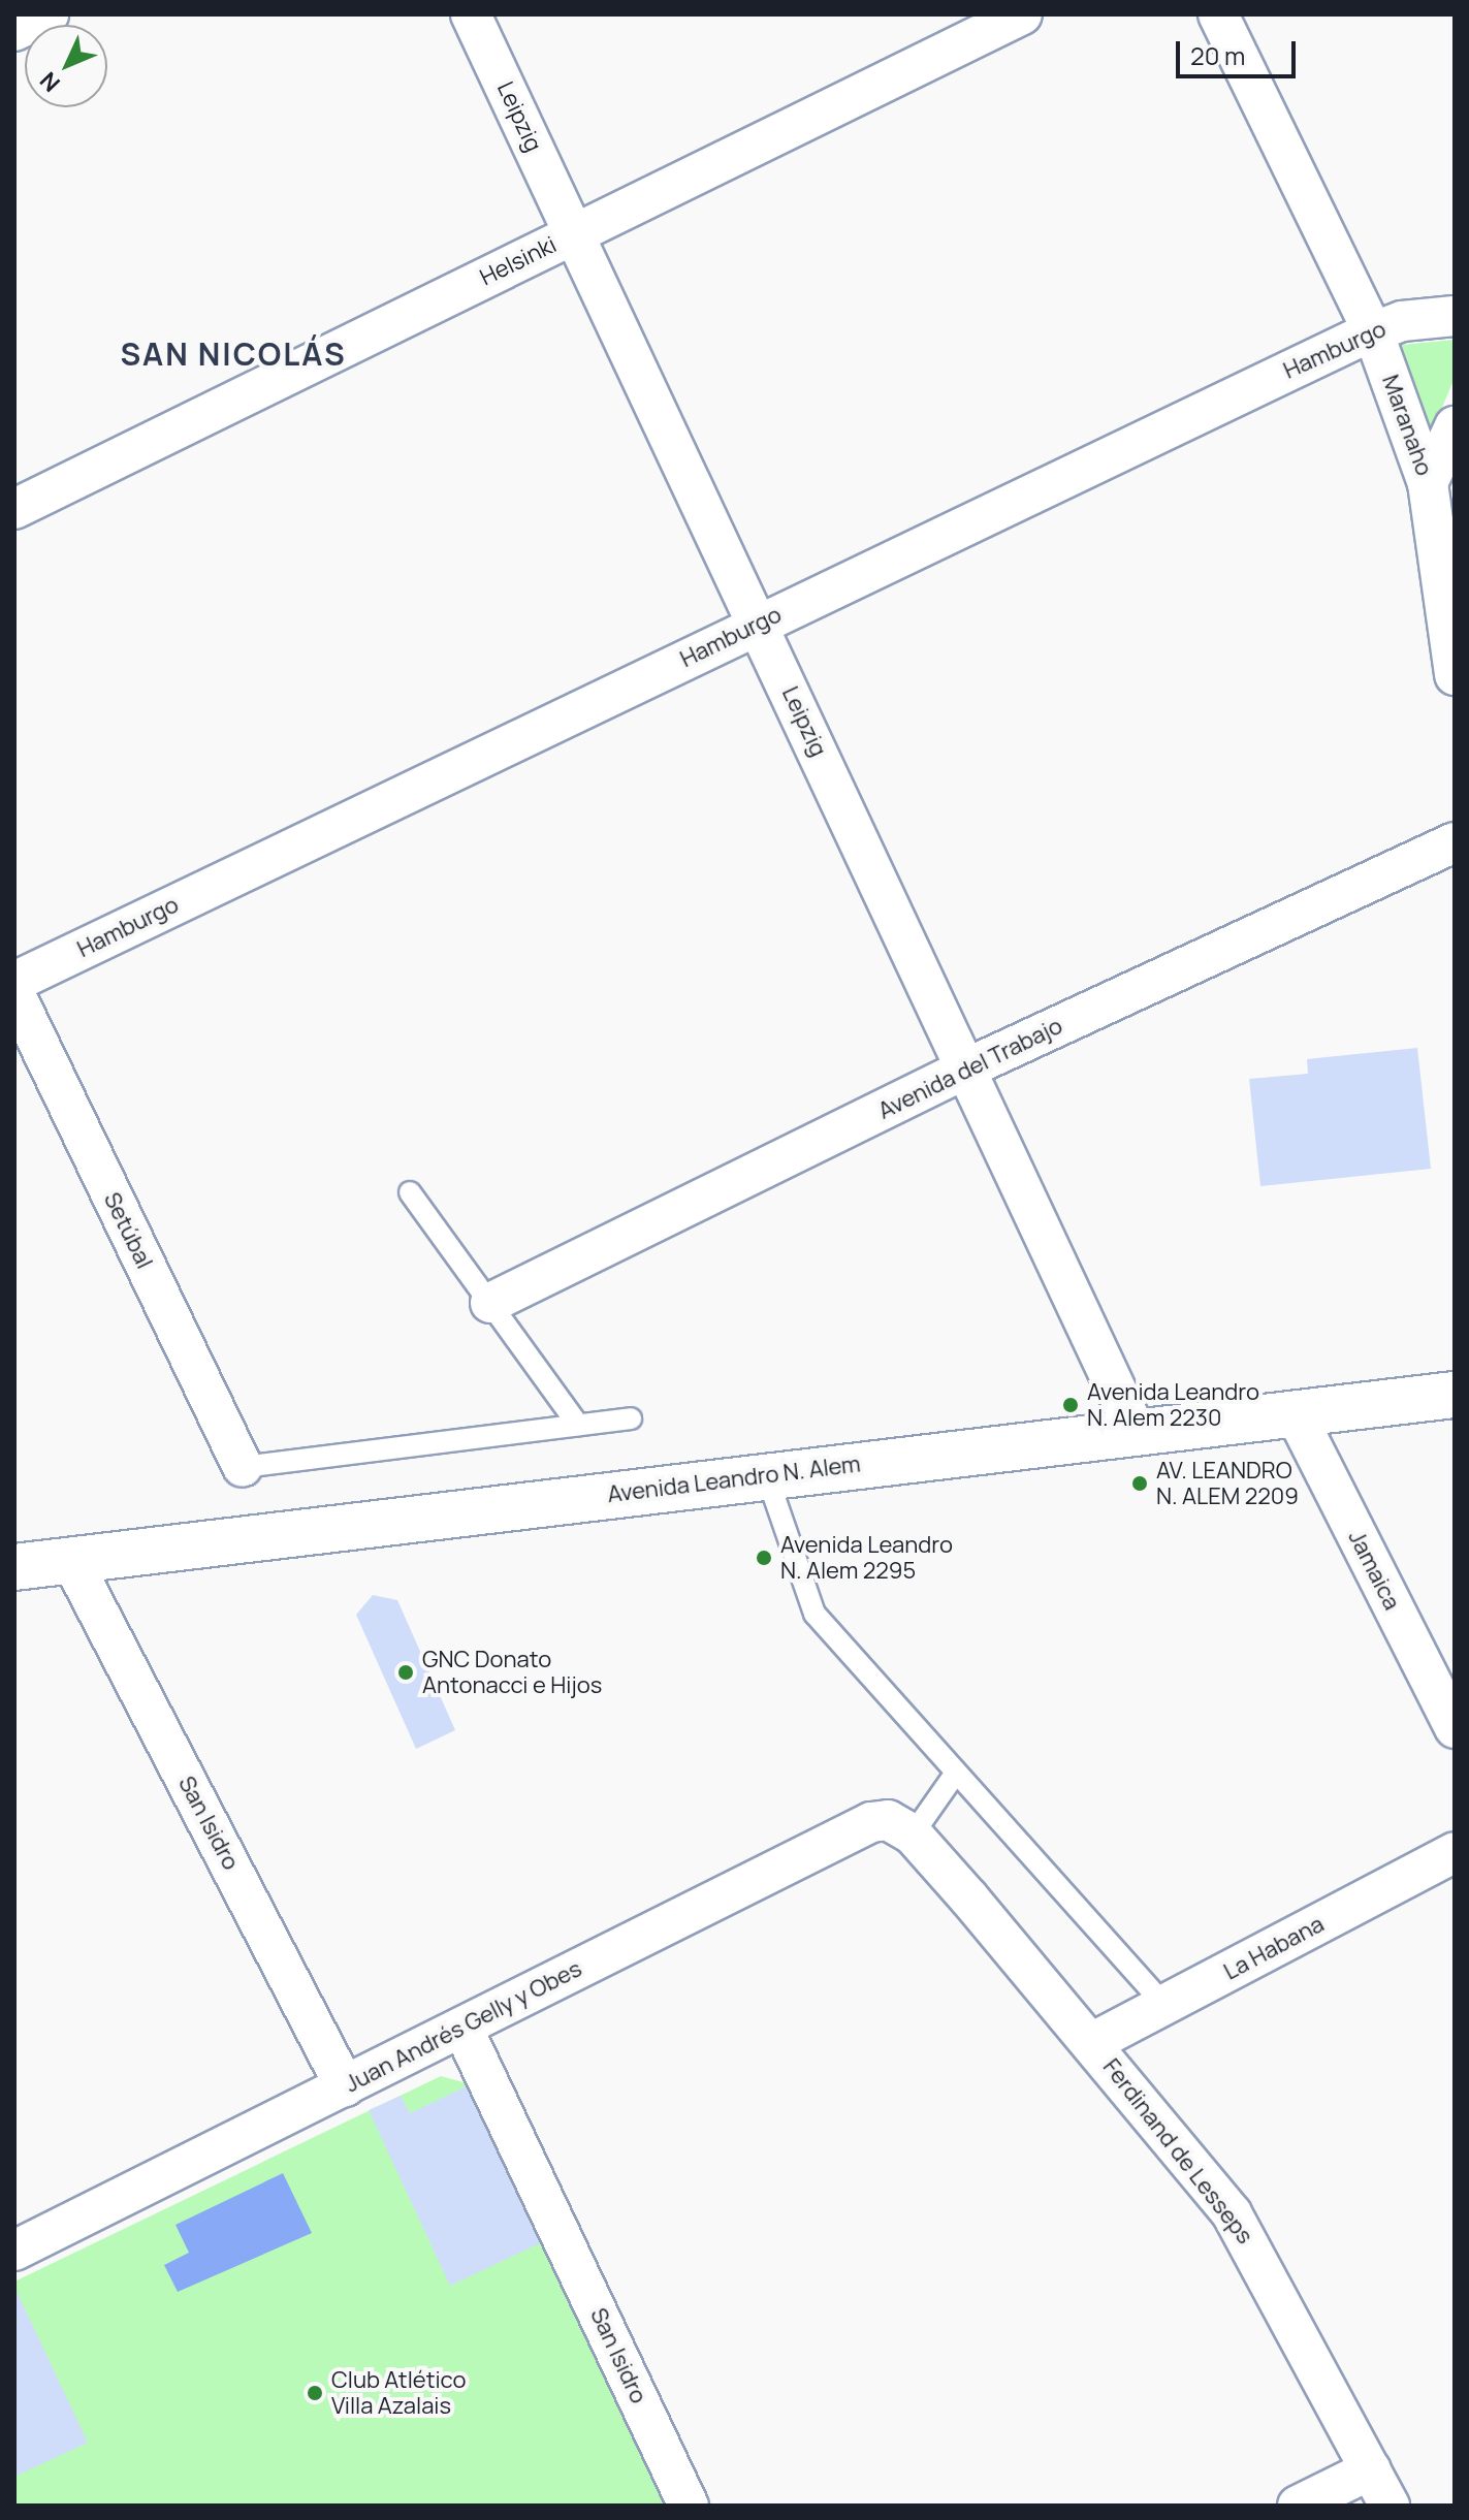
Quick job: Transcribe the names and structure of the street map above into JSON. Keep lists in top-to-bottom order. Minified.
{"streets":{"main road":["Avenida Leandro N. Alem"],"street":["Leipzig","Helsinki","Hamburgo","Maranaho","Avenida del Trabajo","Setúbal","Jamaica","San Isidro","La Habana","Juan Andrés Gelly y Obes","Ferdinand de Lesseps"]},"crossings":[["Leipzig","Helsinki"],["Leipzig","Hamburgo"],["Leipzig","Avenida del Trabajo"],["Leipzig","Avenida Leandro N. Alem"],["Hamburgo","Maranaho"],["Avenida Leandro N. Alem","Jamaica"],["Avenida Leandro N. Alem","San Isidro"],["San Isidro","Juan Andrés Gelly y Obes"],["La Habana","Ferdinand de Lesseps"],["Juan Andrés Gelly y Obes","Ferdinand de Lesseps"]],"districts":["SAN NICOLÁS"],"places":["Avenida Leandro N. Alem 2230","AV. LEANDRO N. ALEM 2209","Avenida Leandro N. Alem 2295","GNC Donato Antonacci e Hijos","Club Atlético Villa Azalais"],"scale_bar":"20 m","north":"bottom left"}
